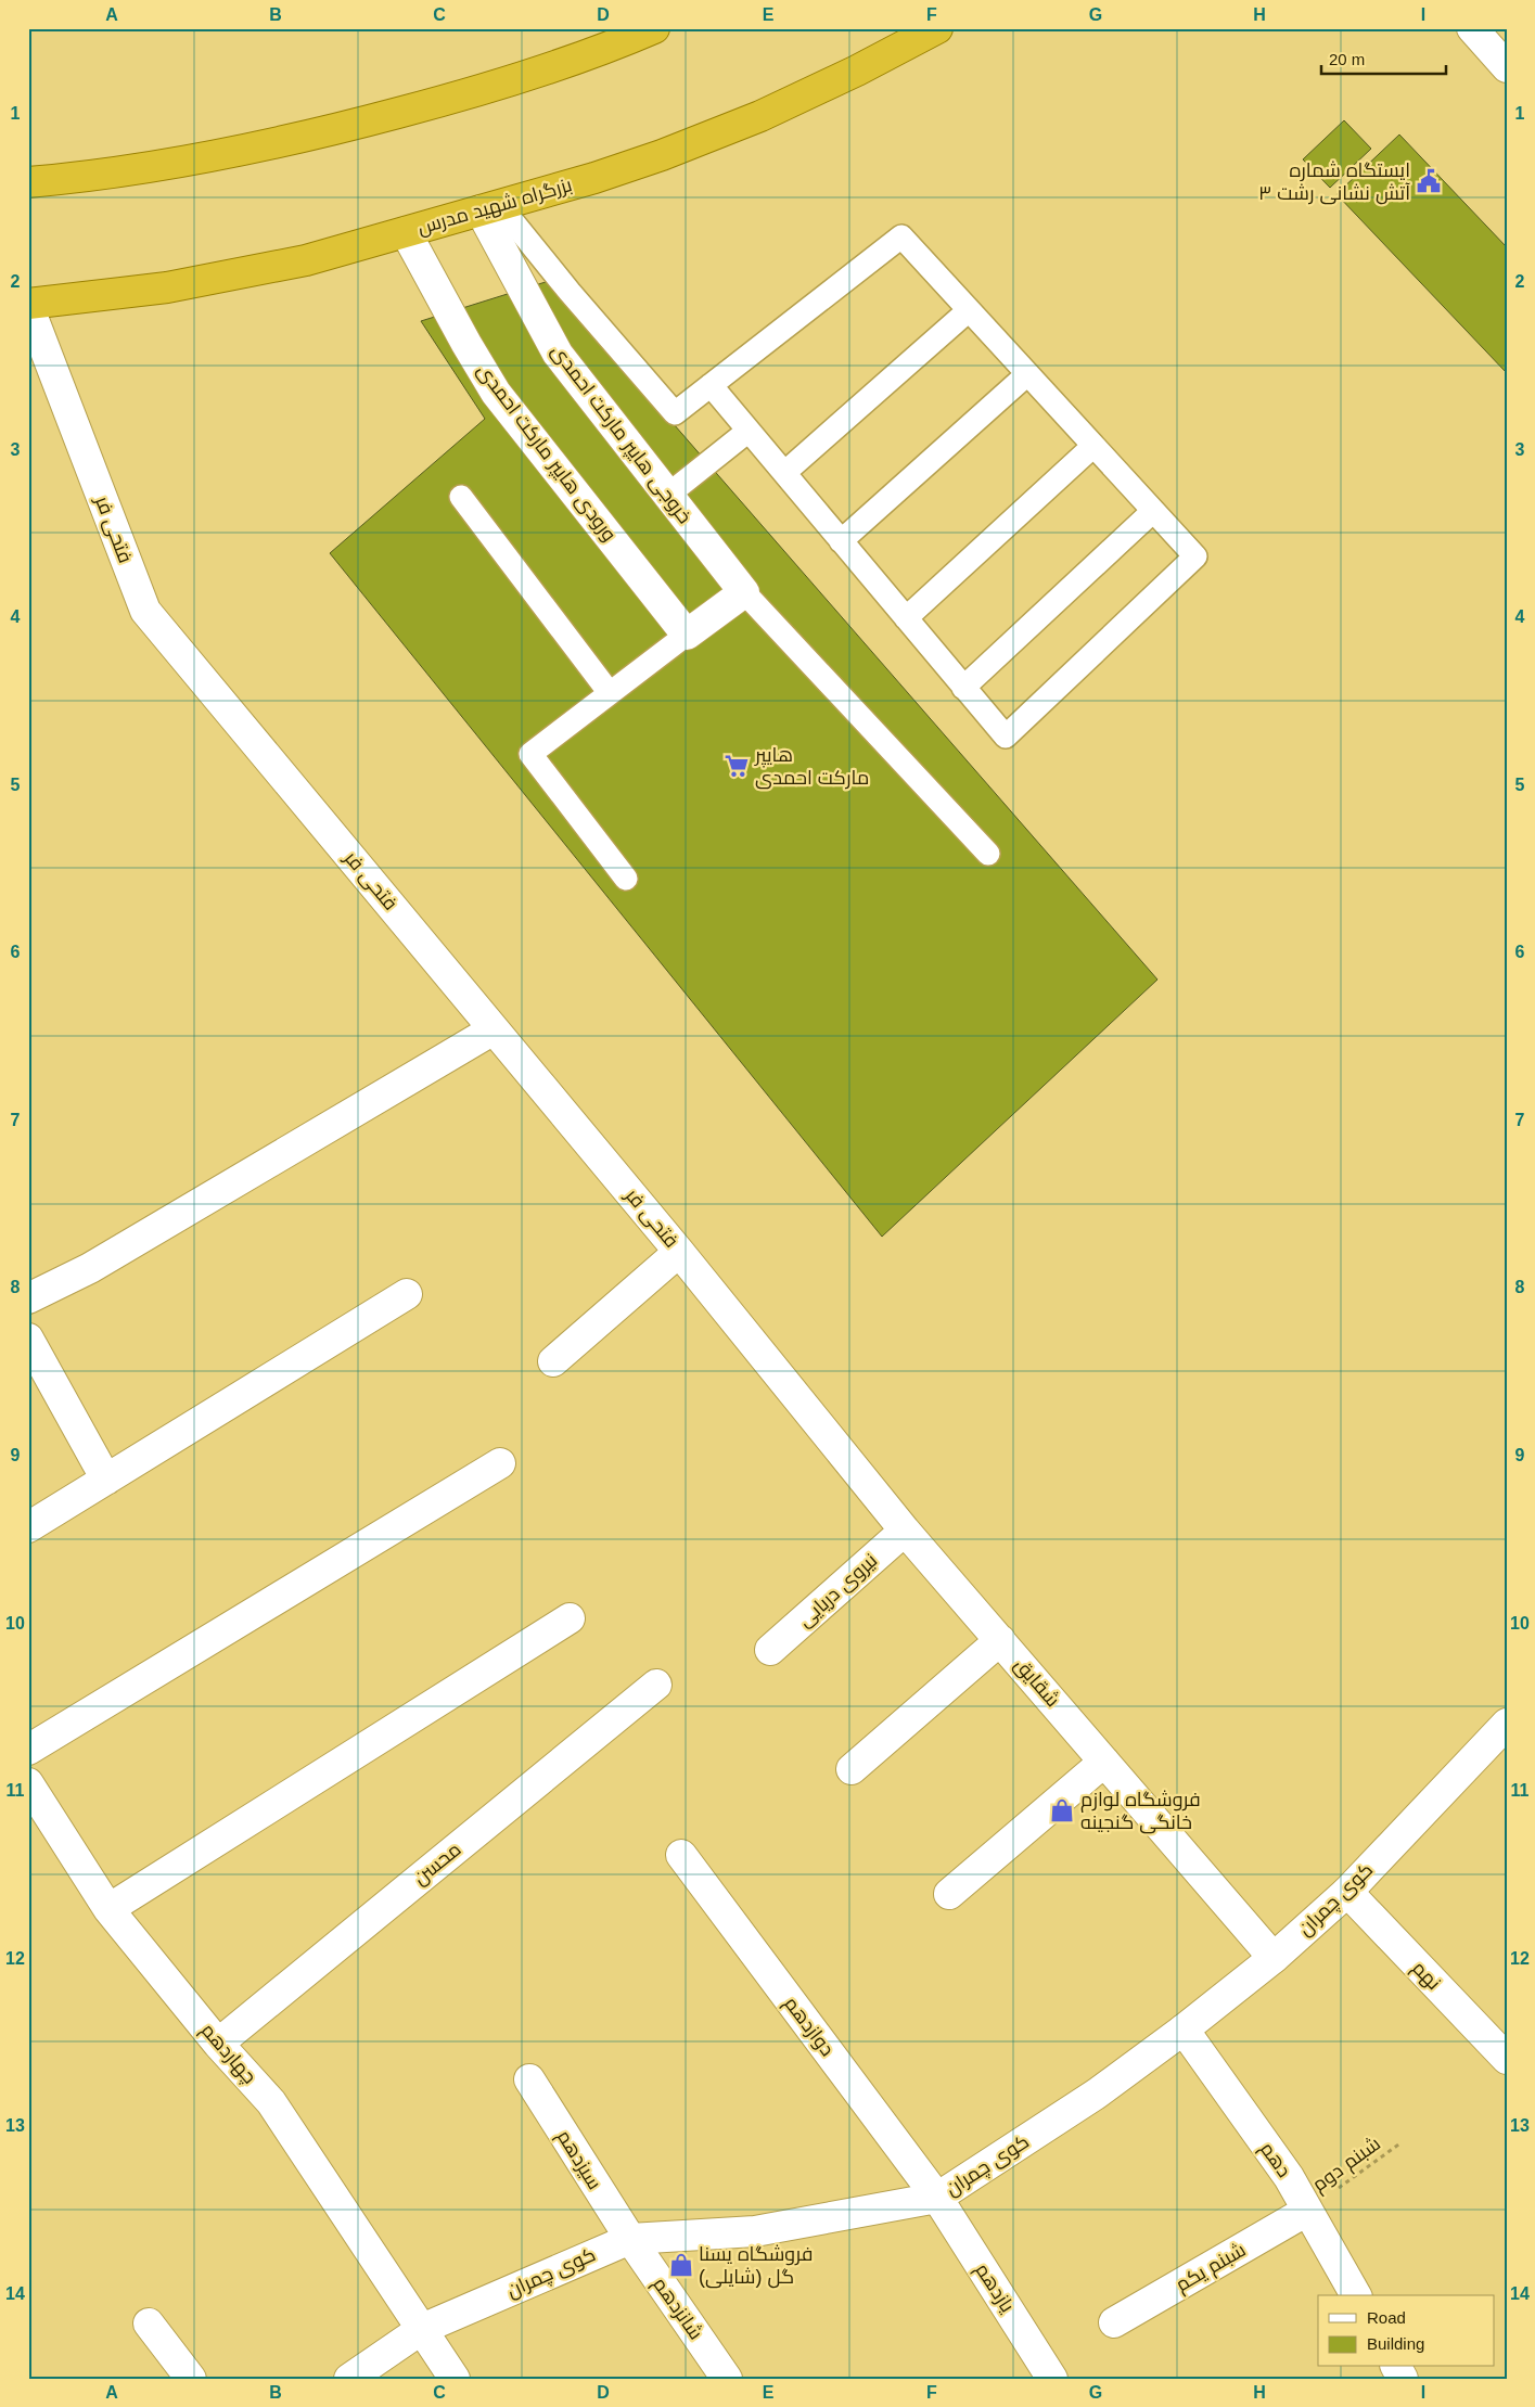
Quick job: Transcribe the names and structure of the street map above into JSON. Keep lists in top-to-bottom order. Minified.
{"streets":{"highway":["بزرگراه شهید مدرس"],"street":["خروجی هایپر مارکت احمدی","ورودی هایپر مارکت احمدی","فتحی فر","نیروی دریایی","شقایق","محسن","کوی چمران","نهم","دوازدهم","چهاردهم","سیزدهم","دهم","شبنم یکم","یازدهم","شانزدهم"],"path":["شبنم دوم"]},"crossings":[["بزرگراه شهید مدرس","خروجی هایپر مارکت احمدی"],["بزرگراه شهید مدرس","ورودی هایپر مارکت احمدی"],["بزرگراه شهید مدرس","فتحی فر"],["فتحی فر","شقایق"],["نیروی دریایی","شقایق"],["شقایق","کوی چمران"],["محسن","چهاردهم"],["کوی چمران","نهم"],["کوی چمران","دوازدهم"],["کوی چمران","چهاردهم"],["کوی چمران","سیزدهم"],["کوی چمران","دهم"],["کوی چمران","یازدهم"],["کوی چمران","شانزدهم"],["دوازدهم","یازدهم"],["سیزدهم","شانزدهم"],["دهم","شبنم دوم"],["دهم","شبنم یکم"],["شبنم دوم","شبنم یکم"]],"places":{"public building":["ایستگاه شماره ۳ آتش نشانی رشت"],"supermarket":["هایپر مارکت احمدی"],"shop":["فروشگاه لوازم خانگی گنجینه","فروشگاه یسنا گل (شایلی)"]},"legend":["Road","Building"],"scale_bar":"20 m","grid":{"columns":["A","B","C","D","E","F","G","H","I"],"rows":["1","2","3","4","5","6","7","8","9","10","11","12","13","14"]}}
